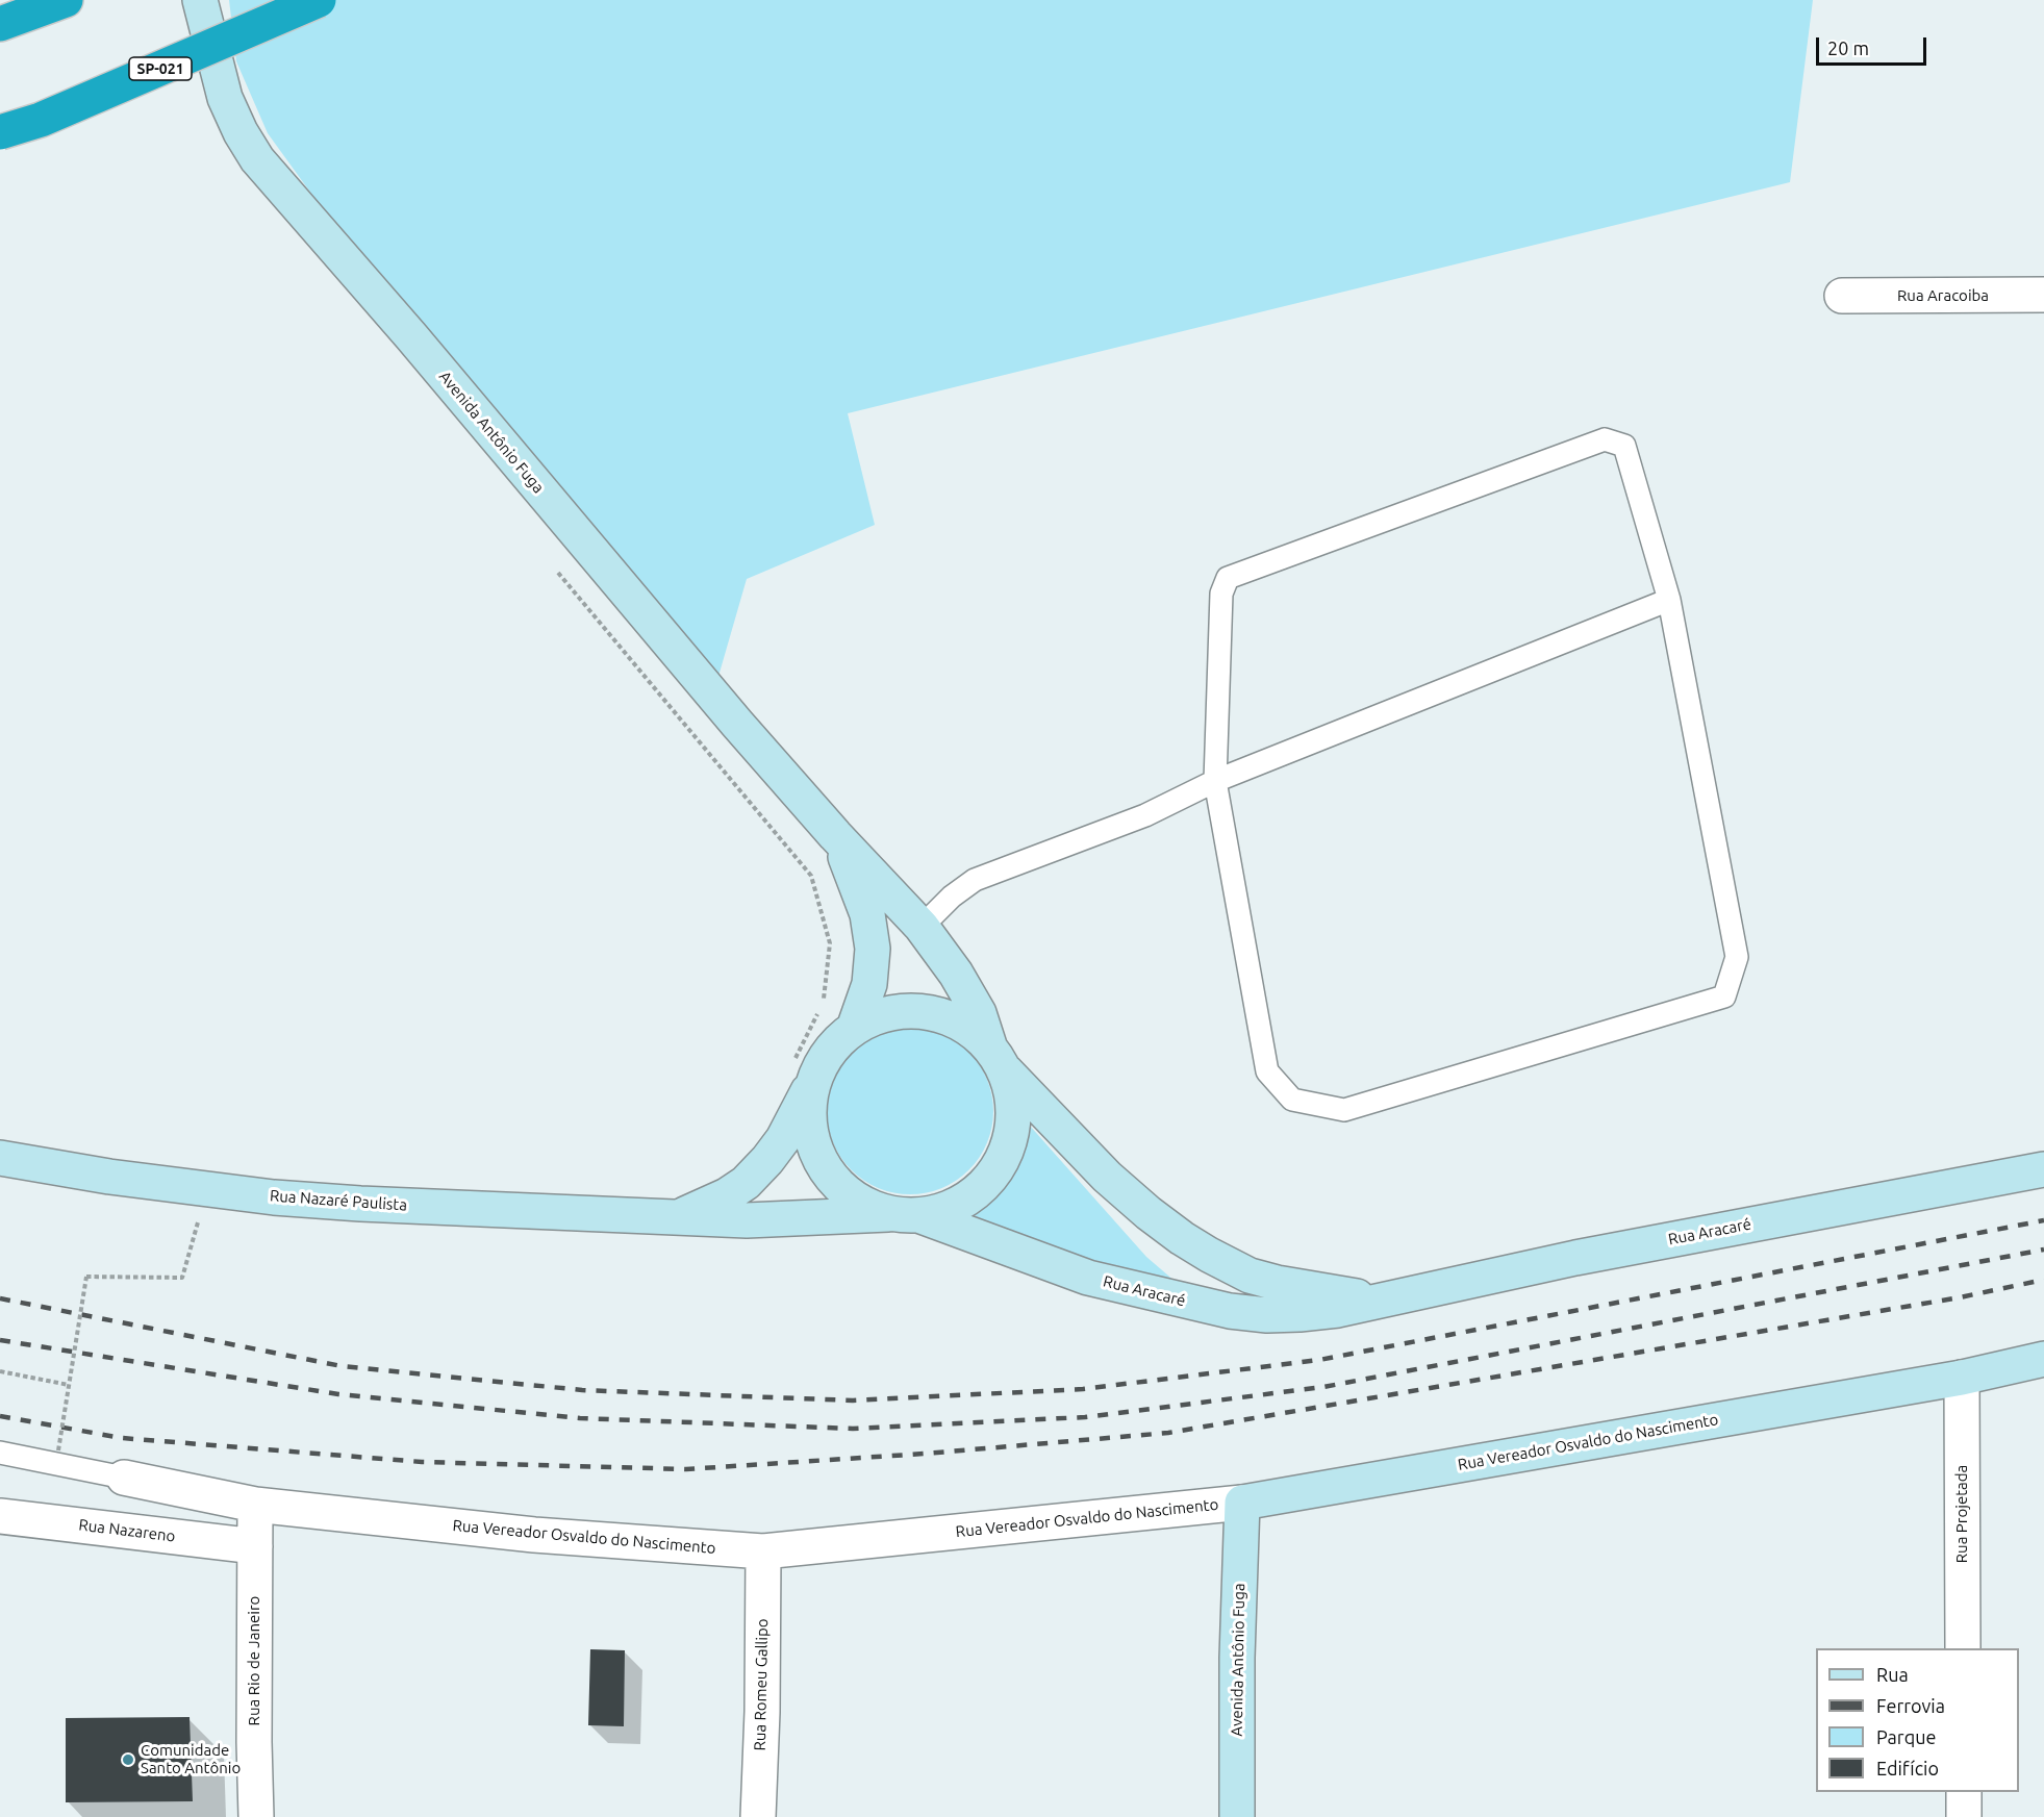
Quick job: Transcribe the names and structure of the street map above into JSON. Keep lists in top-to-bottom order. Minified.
{"streets":{"highway":["SP-021"],"main road":["Avenida Antônio Fuga","Rua Nazaré Paulista","Rua Aracaré","Rua Vereador Osvaldo do Nascimento"],"street":["Rua Aracoiba","Rua Projetada","Rua Nazareno","Rua Rio de Janeiro","Rua Romeu Gallipo"]},"crossings":[["Avenida Antônio Fuga","Rua Nazaré Paulista"],["Avenida Antônio Fuga","Rua Aracaré"],["Avenida Antônio Fuga","Rua Vereador Osvaldo do Nascimento"],["Rua Nazaré Paulista","Rua Aracaré"],["Rua Vereador Osvaldo do Nascimento","Rua Projetada"],["Rua Vereador Osvaldo do Nascimento","Rua Rio de Janeiro"],["Rua Vereador Osvaldo do Nascimento","Rua Romeu Gallipo"],["Rua Nazareno","Rua Rio de Janeiro"]],"places":["Comunidade Santo Antônio"],"legend":["Rua","Ferrovia","Parque","Edifício"],"scale_bar":"20 m"}
